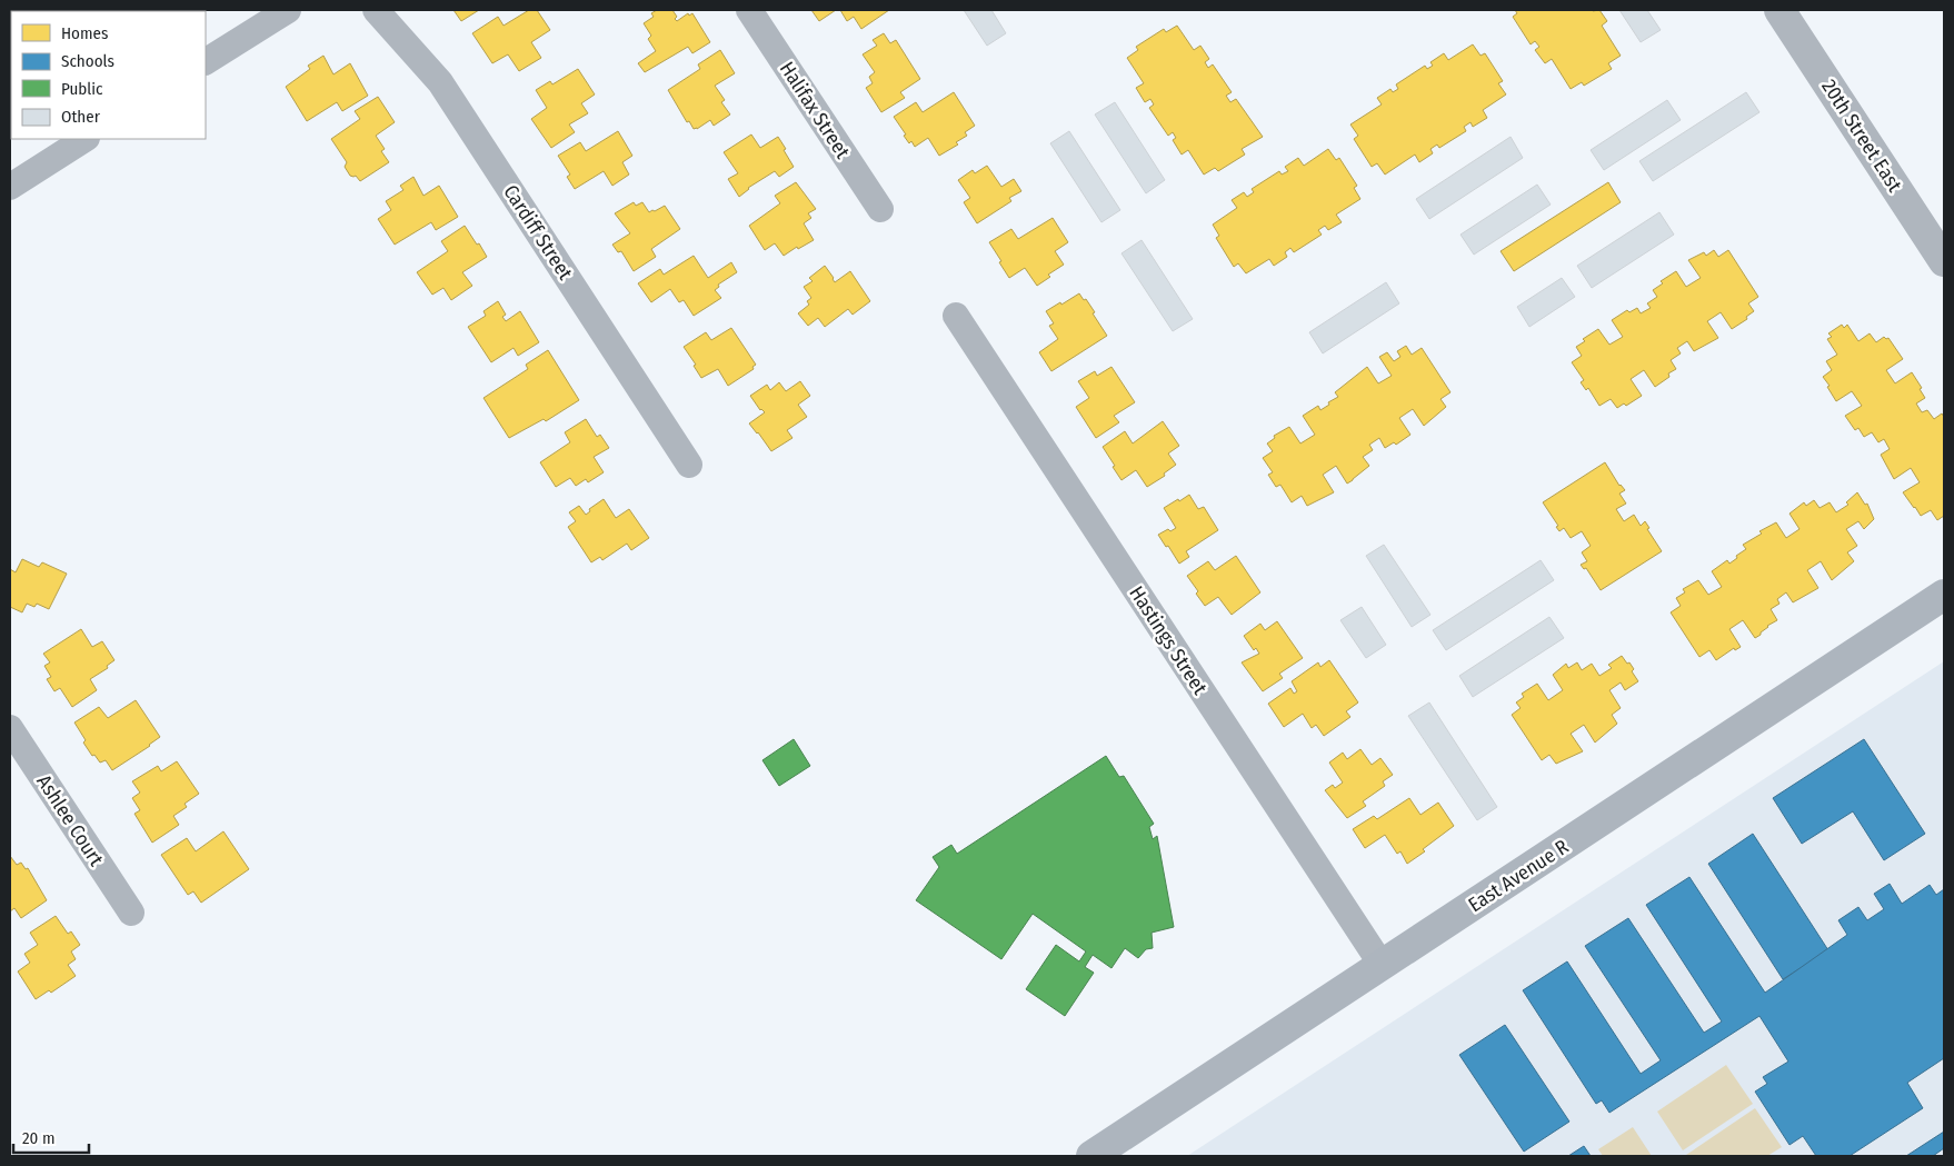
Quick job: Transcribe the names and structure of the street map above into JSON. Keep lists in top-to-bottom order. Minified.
{"streets":{"main road":["East Avenue R"],"street":["Halifax Street","20th Street East","Cardiff Street","Hastings Street","Ashlee Court"]},"crossings":[["Hastings Street","East Avenue R"]],"legend":["Homes","Schools","Public","Other"],"scale_bar":"20 m"}
